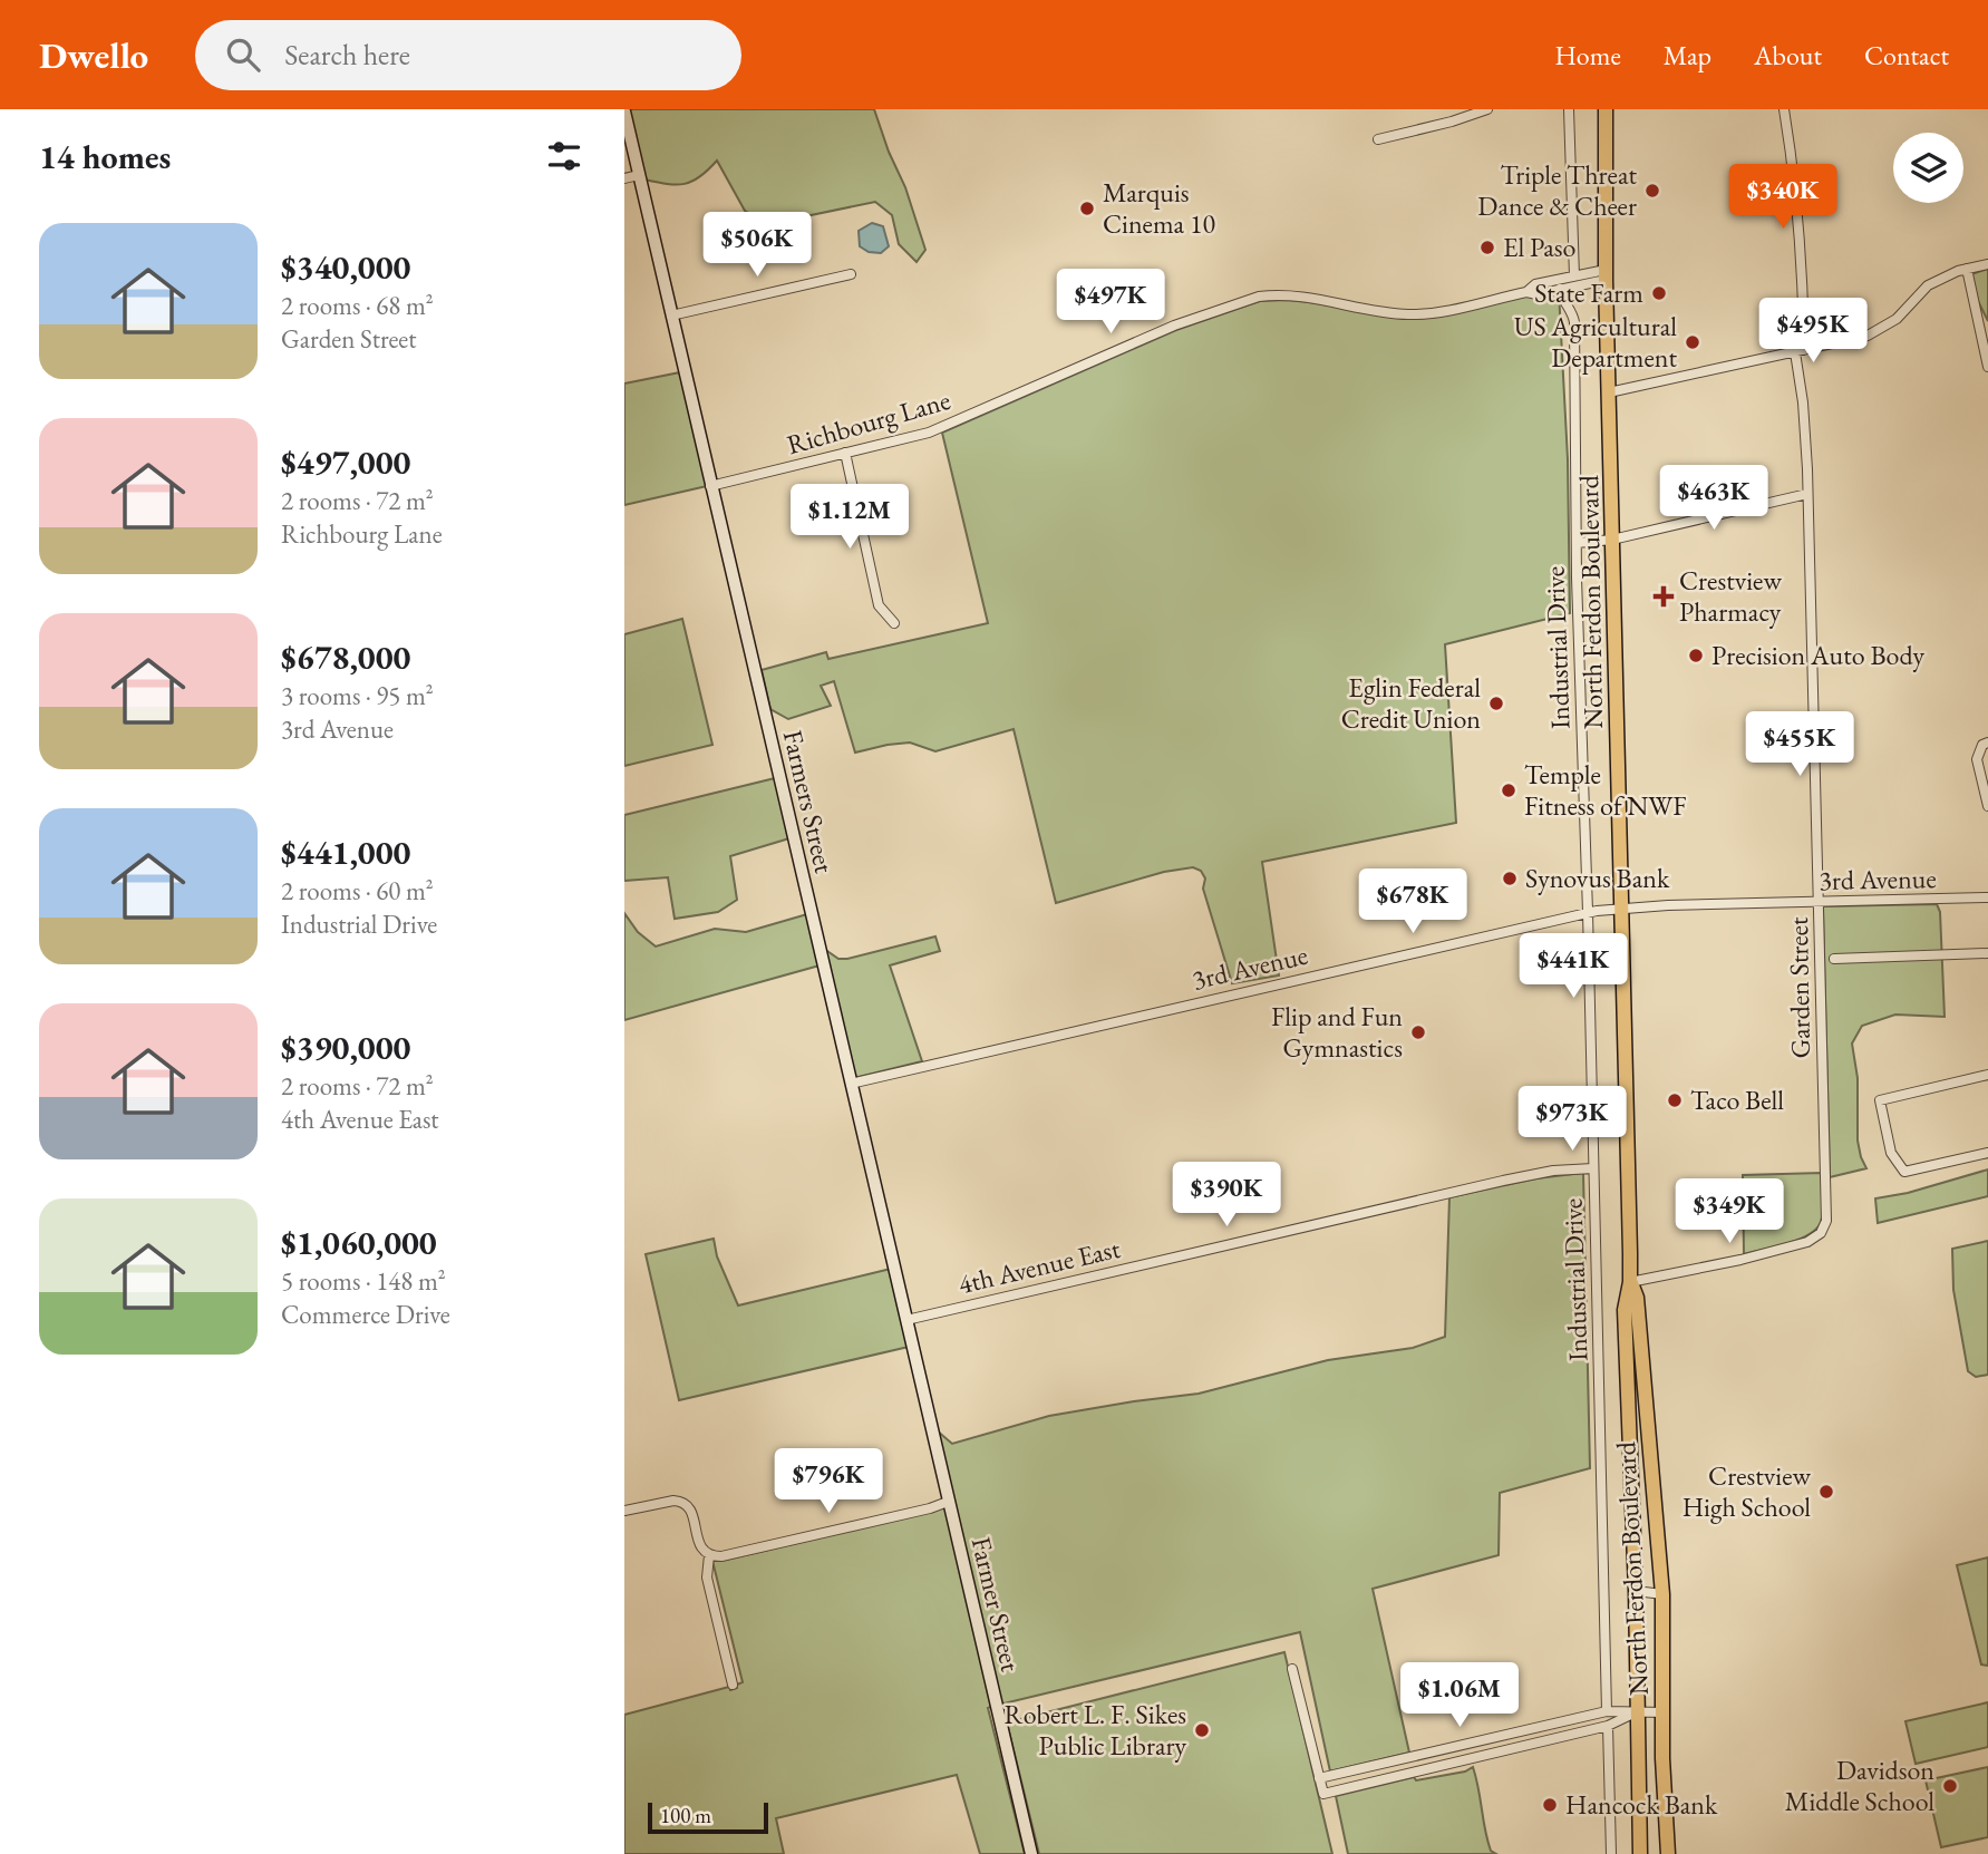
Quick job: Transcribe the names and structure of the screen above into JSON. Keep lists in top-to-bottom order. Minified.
{"streets":{"main road":["North Ferdon Boulevard"],"street":["Richbourg Lane","Industrial Drive","Farmers Street","3rd Avenue","Garden Street","4th Avenue East","Farmer Street"]},"crossings":[["Richbourg Lane","North Ferdon Boulevard"],["Richbourg Lane","Industrial Drive"],["Richbourg Lane","Farmers Street"],["North Ferdon Boulevard","3rd Avenue"],["North Ferdon Boulevard","Garden Street"],["Industrial Drive","3rd Avenue"],["Industrial Drive","4th Avenue East"],["Farmers Street","3rd Avenue"],["Farmers Street","4th Avenue East"],["Farmers Street","Farmer Street"],["3rd Avenue","Garden Street"]],"places":{"other":["Triple Threat Dance & Cheer","Marquis Cinema 10","El Paso","State Farm","US Agricultural Department","Precision Auto Body","Eglin Federal Credit Union","Temple Fitness of NWF","Synovus Bank","Flip and Fun Gymnastics","Taco Bell","Crestview High School","Robert L. F. Sikes Public Library","Davidson Middle School","Hancock Bank"],"health":["Crestview Pharmacy"]},"scale_bar":"100 m","page":{"header":"Dwello","search":"Search here","nav":["Home","Map","About","Contact"],"heading":"14 homes","price":["$340K","$506K","$497K","$495K","$463K","$1.12M","$455K","$678K","$441K","$973K","$390K","$349K","$796K","$1.06M"],"list":[{"name":"$340,000","note":"2 rooms · 68 m² · Garden Street"},{"name":"$497,000","note":"2 rooms · 72 m² · Richbourg Lane"},{"name":"$678,000","note":"3 rooms · 95 m² · 3rd Avenue"},{"name":"$441,000","note":"2 rooms · 60 m² · Industrial Drive"},{"name":"$390,000","note":"2 rooms · 72 m² · 4th Avenue East"},{"name":"$1,060,000","note":"5 rooms · 148 m² · Commerce Drive"}],"scale":"100 m"}}
